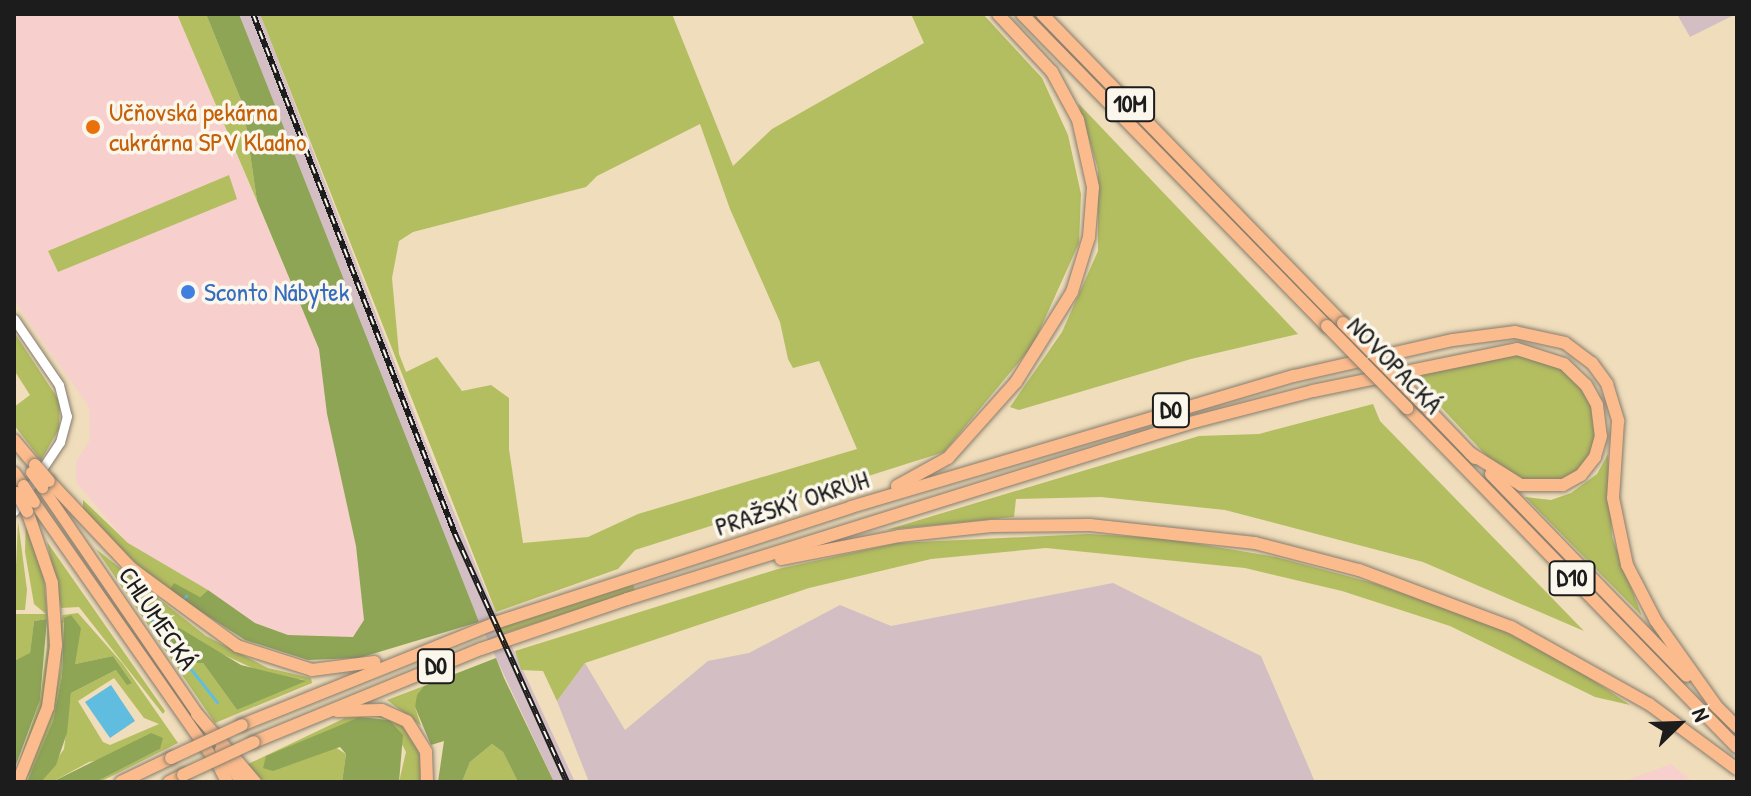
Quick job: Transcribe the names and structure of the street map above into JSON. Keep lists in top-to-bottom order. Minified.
{"streets":{"highway":["10M","NOVOPACKÁ","D0","PRAŽSKÝ OKRUH","D10"],"main road":["CHLUMECKÁ"]},"crossings":[["NOVOPACKÁ","PRAŽSKÝ OKRUH"]],"places":["Učňovská pekárna cukrárna SPV Kladno","Sconto Nábytek"],"north":"top right"}
